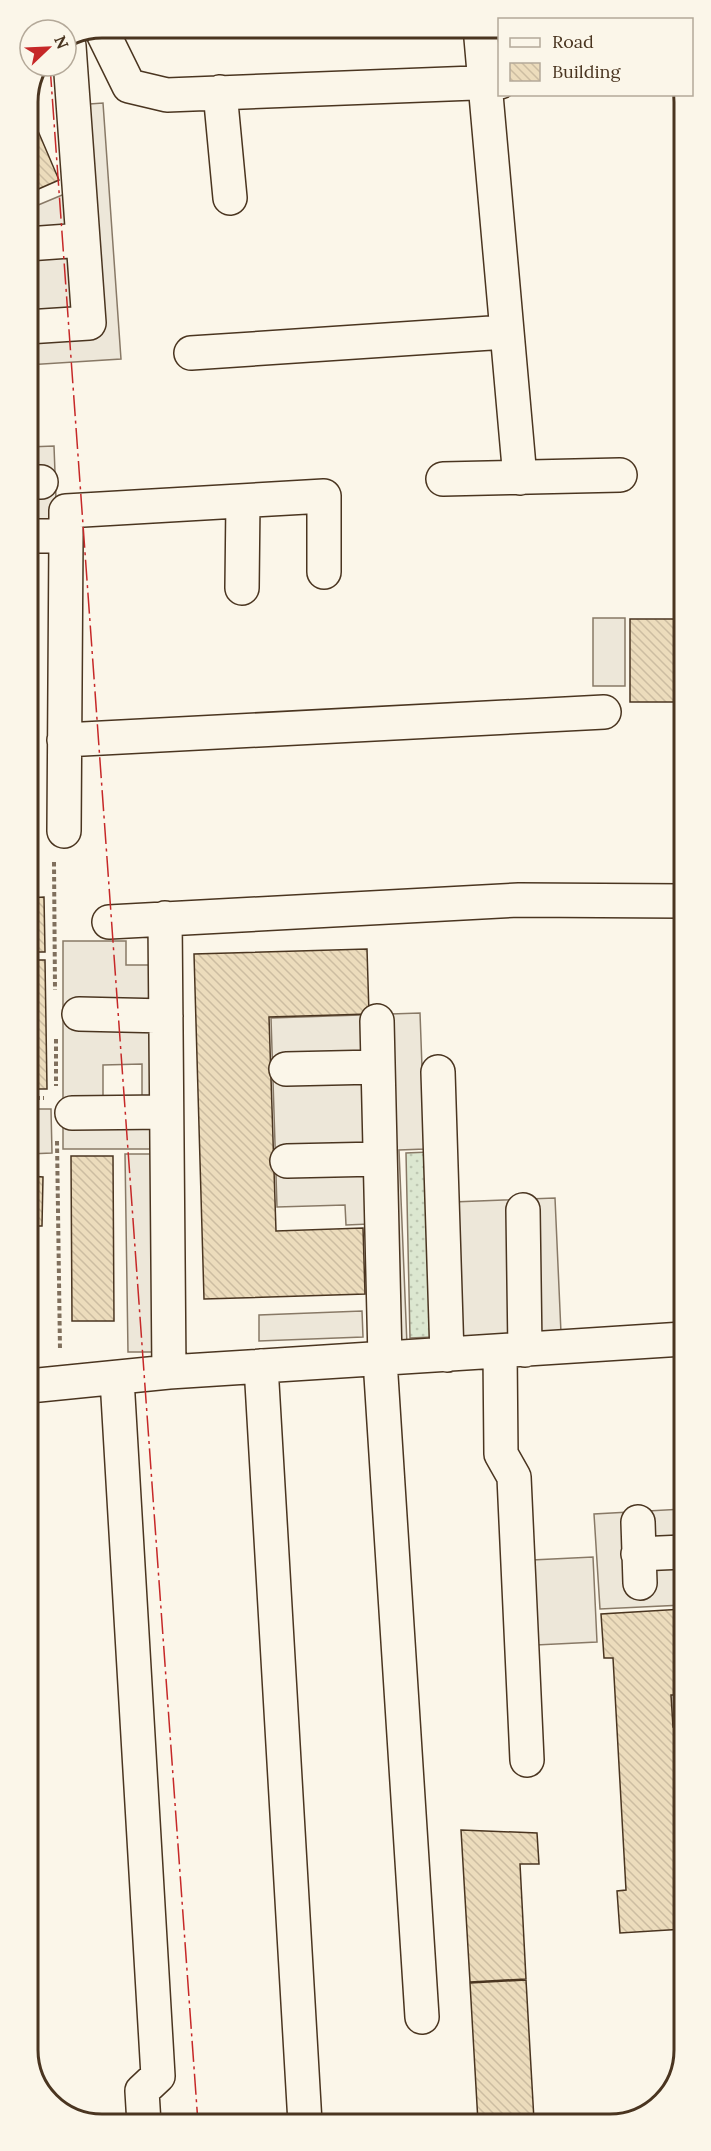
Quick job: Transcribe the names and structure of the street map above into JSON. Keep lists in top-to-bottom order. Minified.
{"legend":["Road","Building"],"north":"top right"}
